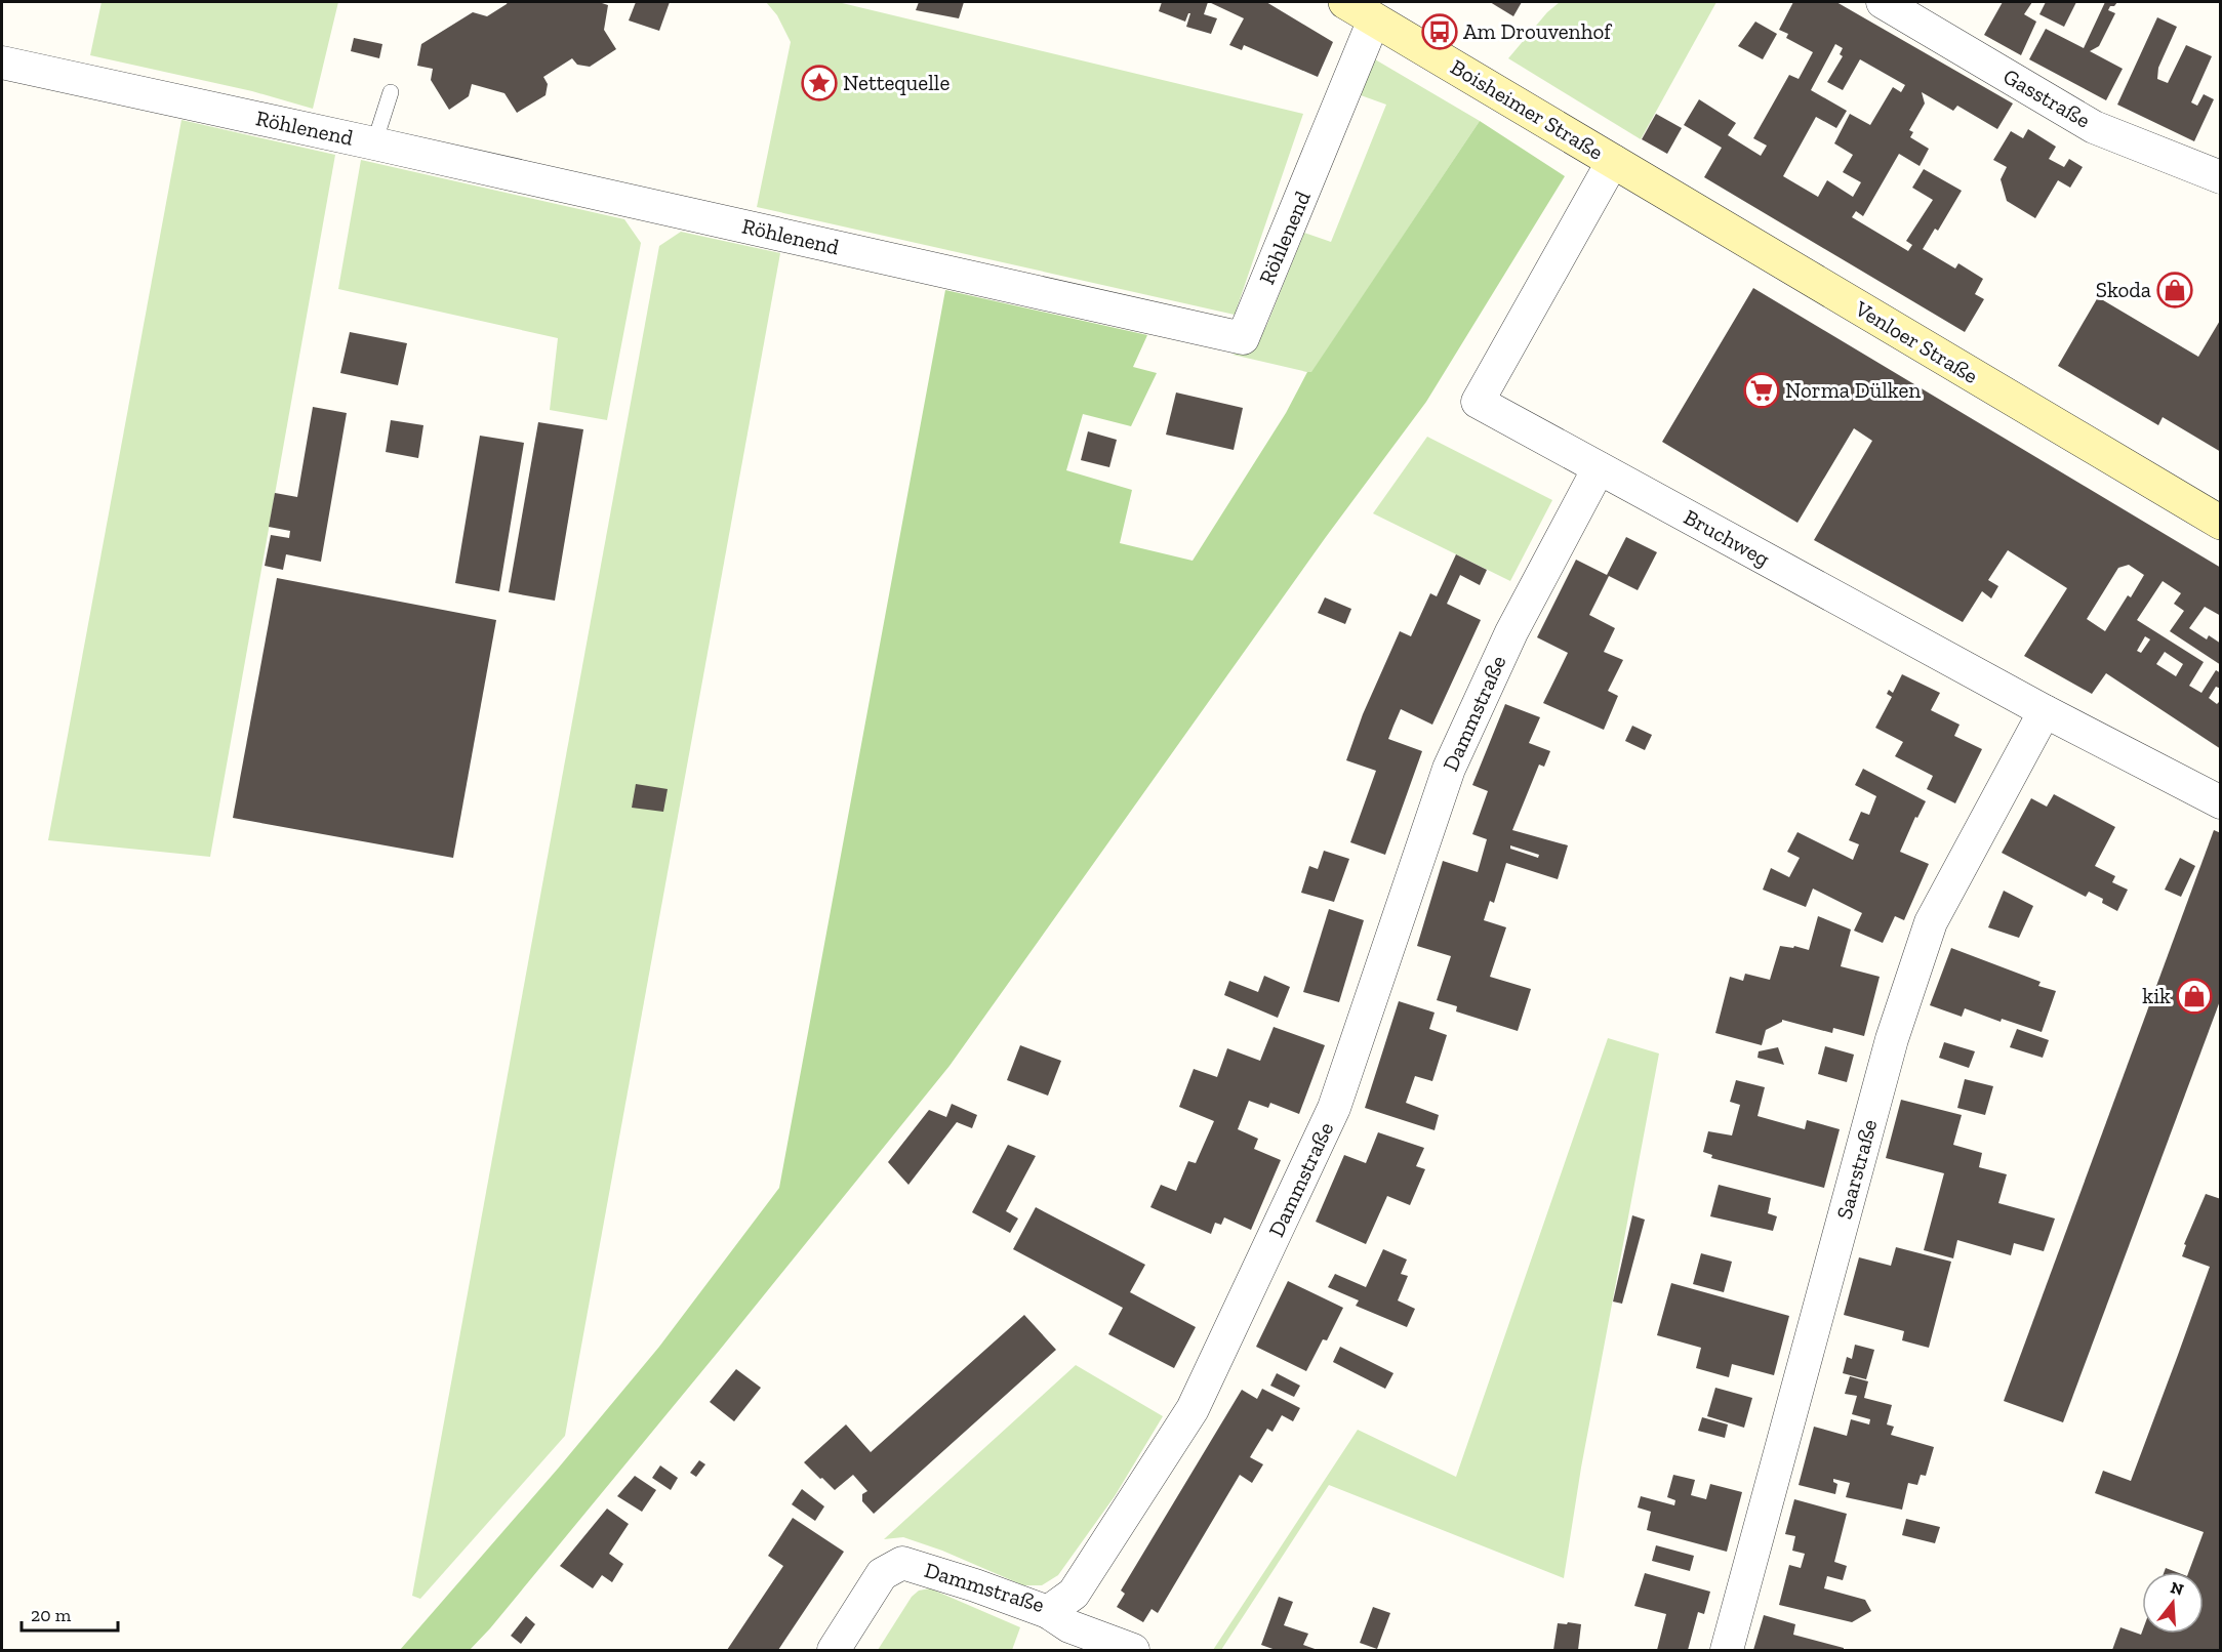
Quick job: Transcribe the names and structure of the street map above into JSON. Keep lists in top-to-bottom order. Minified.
{"streets":{"main road":["Boisheimer Straße","Venloer Straße"],"street":["Gasstraße","Röhlenend","Bruchweg","Dammstraße","Saarstraße"]},"crossings":[["Boisheimer Straße","Röhlenend"],["Boisheimer Straße","Venloer Straße"],["Boisheimer Straße","Bruchweg"],["Venloer Straße","Bruchweg"],["Bruchweg","Dammstraße"],["Bruchweg","Saarstraße"]],"places":{"bus stop":["Am Drouvenhof"],"place":["Nettequelle"],"shop":["Skoda","kik"],"supermarket":["Norma Dülken"]},"scale_bar":"20 m","north":"top"}
